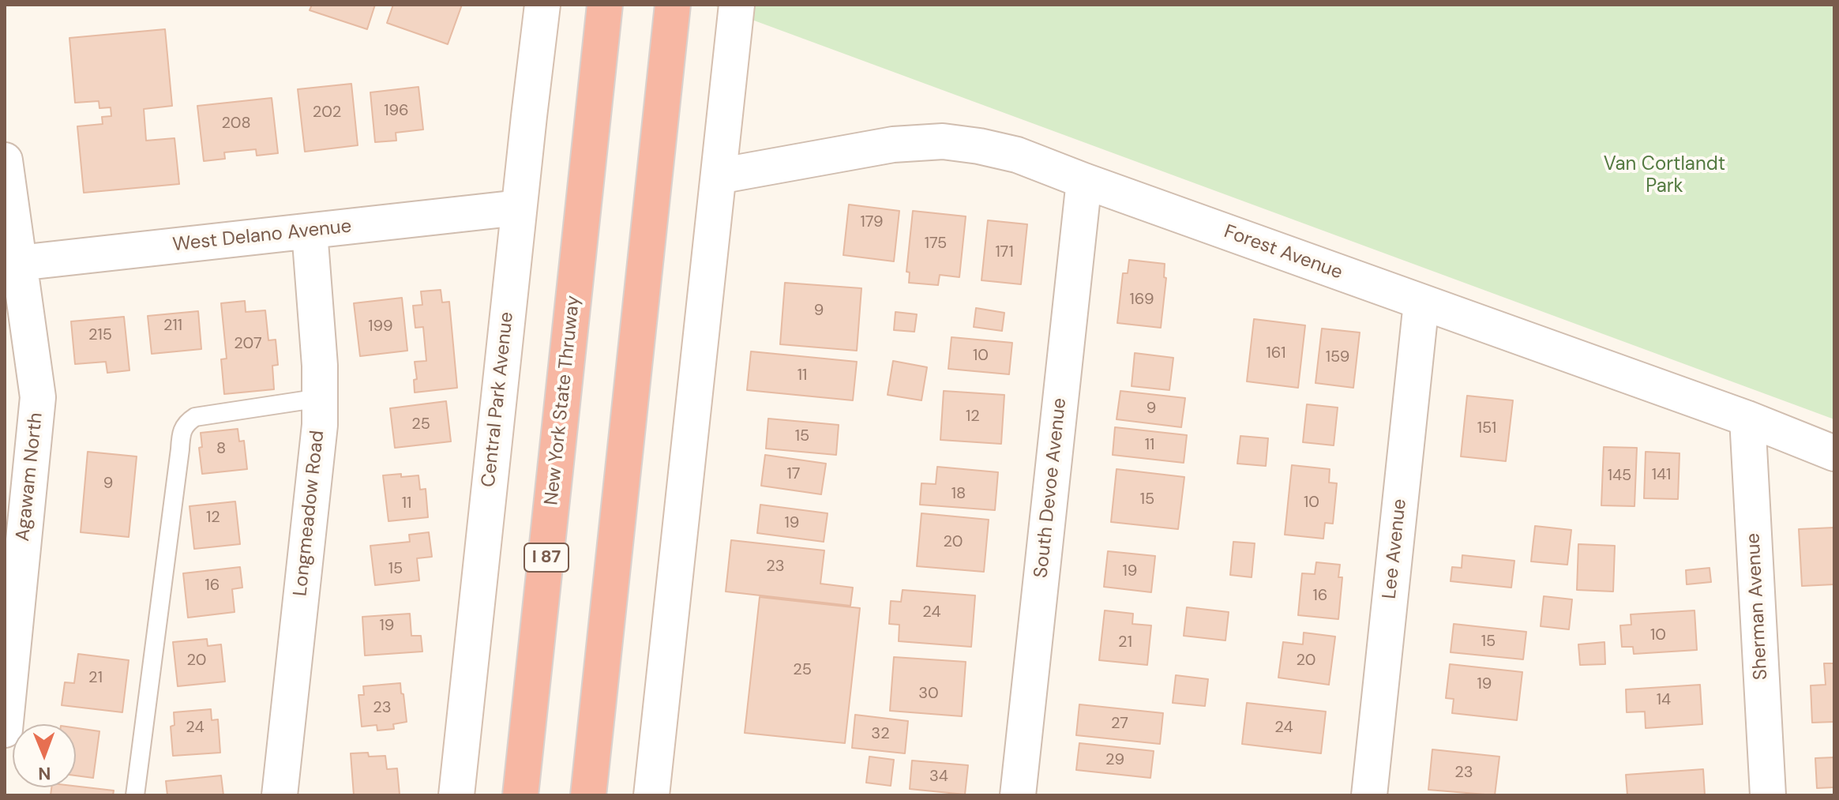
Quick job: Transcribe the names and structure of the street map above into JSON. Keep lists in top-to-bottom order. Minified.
{"streets":{"highway":["New York State Thruway","I 87"],"street":["West Delano Avenue","Forest Avenue","Central Park Avenue","Agawam North","South Devoe Avenue","Longmeadow Road","Lee Avenue","Sherman Avenue"]},"crossings":[["West Delano Avenue","Central Park Avenue"],["West Delano Avenue","Agawam North"],["West Delano Avenue","Longmeadow Road"],["Forest Avenue","South Devoe Avenue"],["Forest Avenue","Lee Avenue"],["Forest Avenue","Sherman Avenue"]],"parks":["Van Cortlandt Park"],"house_numbers":["196","202","208","179","175","171","169","9","211","199","215","207","161","10","159","11","9","12","25","151","15","11","8","17","141","145","9","18","15","10","11","12","19","20","23","15","19","16","16","24","19","10","15","21","20","20","25","21","19","30","14","23","27","24","24","32","29","23","34"],"north":"bottom"}
